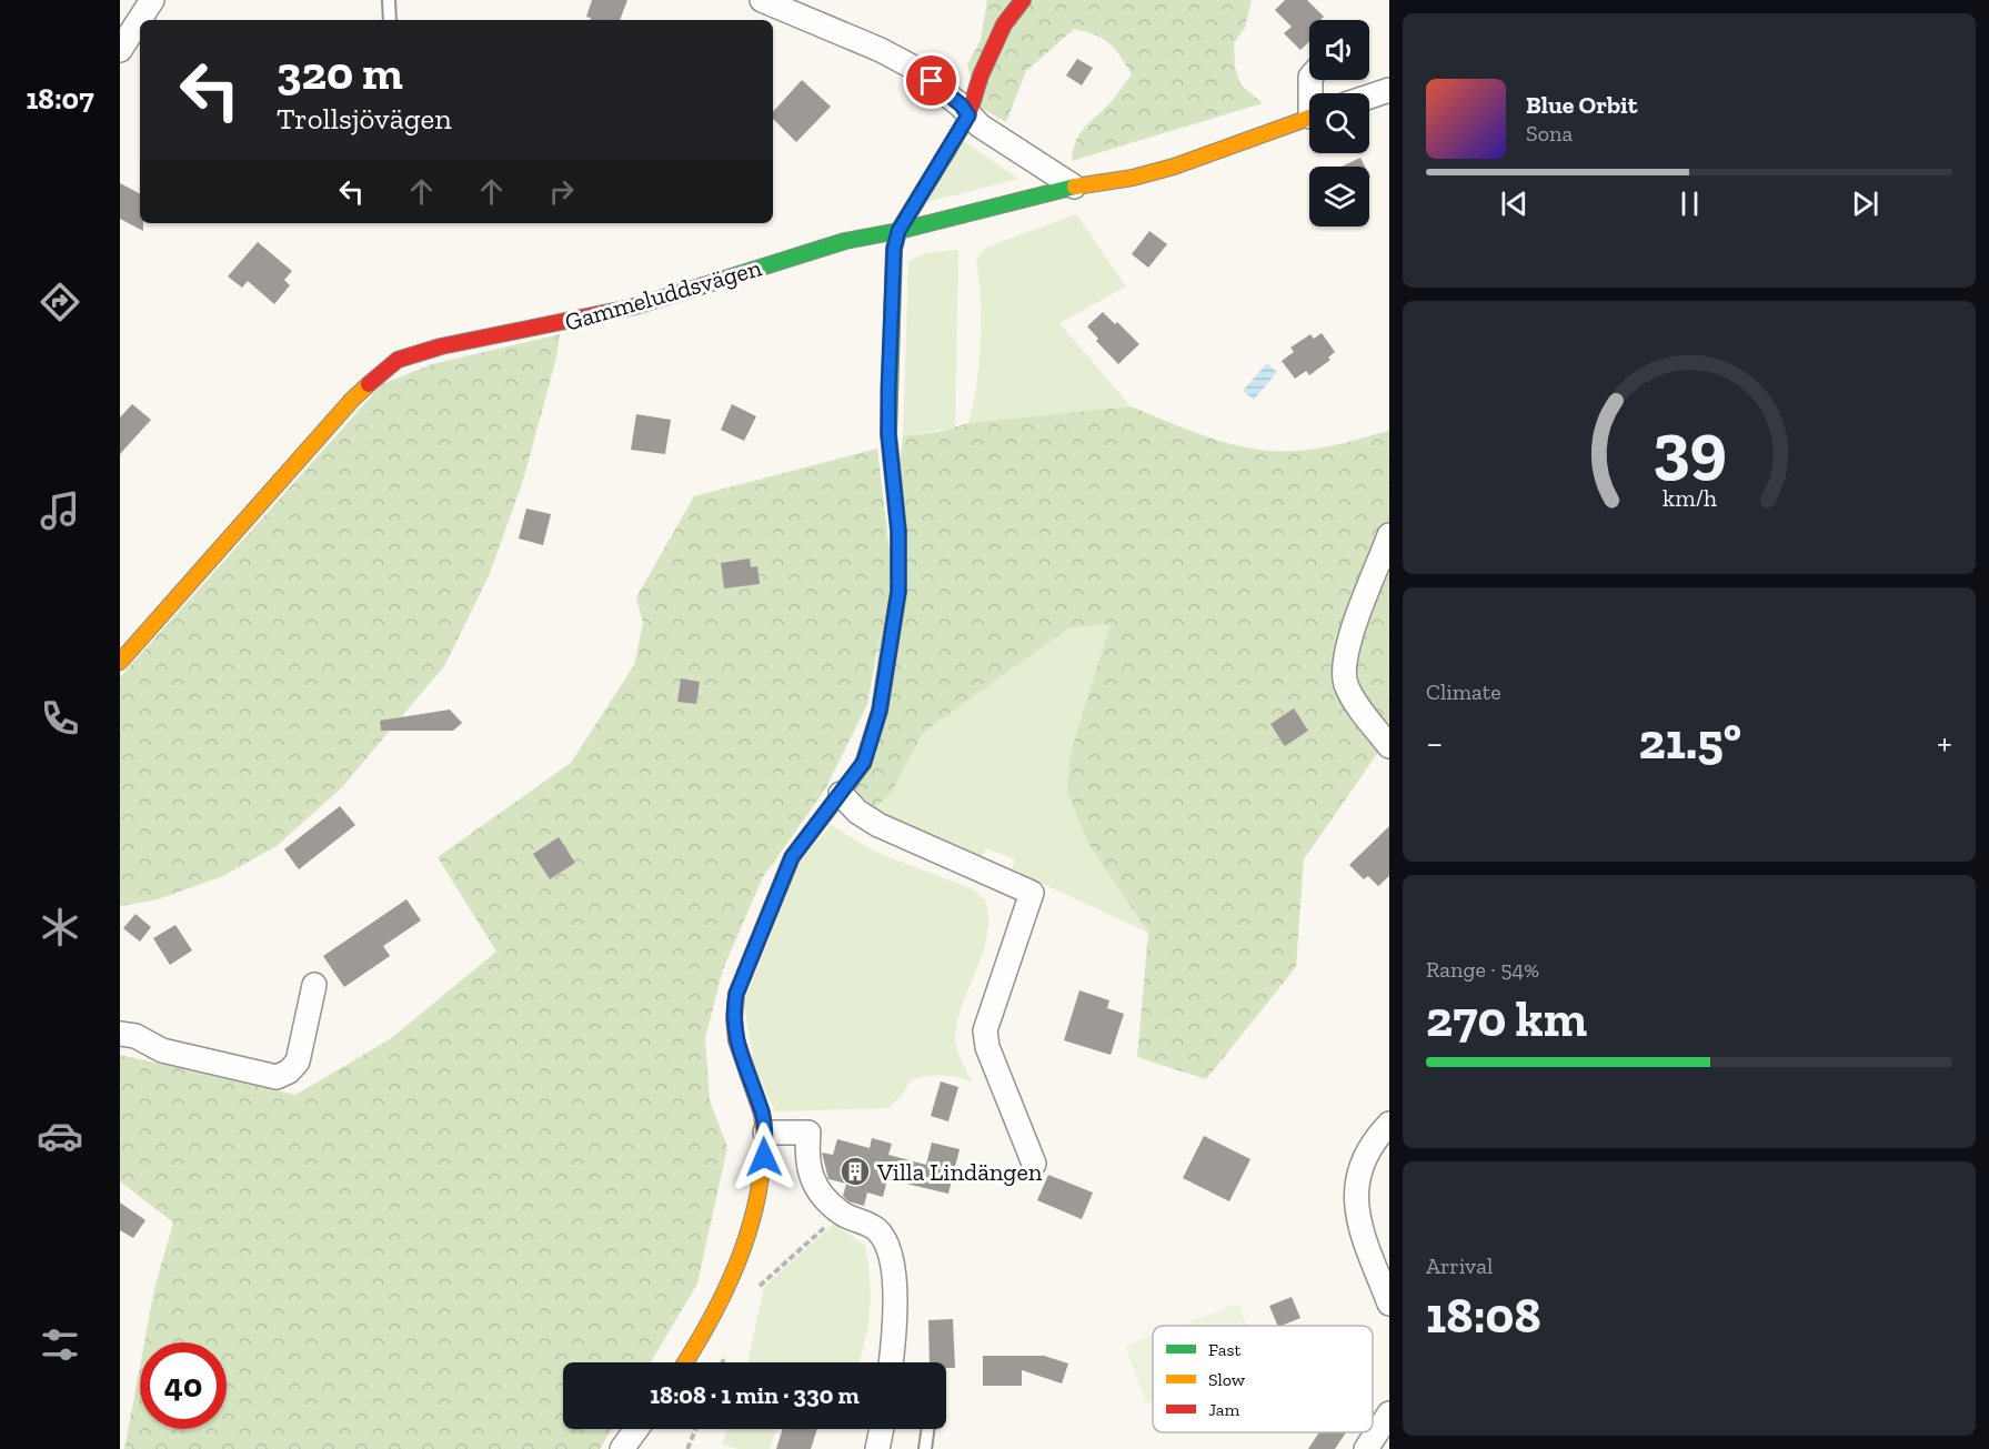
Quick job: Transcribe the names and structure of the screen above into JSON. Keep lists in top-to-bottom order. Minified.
{"streets":{"street":["Gammeluddsvägen"]},"places":{"building":["Villa Lindängen"]},"legend":["Fast","Slow","Jam"],"page":{"tabs":"18:07","turn":["320 m","Trollsjövägen"],"song":["Blue Orbit","Sona"],"tile":["Climate",["Range · 54%","270 km"],["Arrival","18:08"]],"heat":["−","21.5°","+"],"limit":"40","trip":"18:08 · 1 min · 330 m","gauge":["39","km/h"]}}
